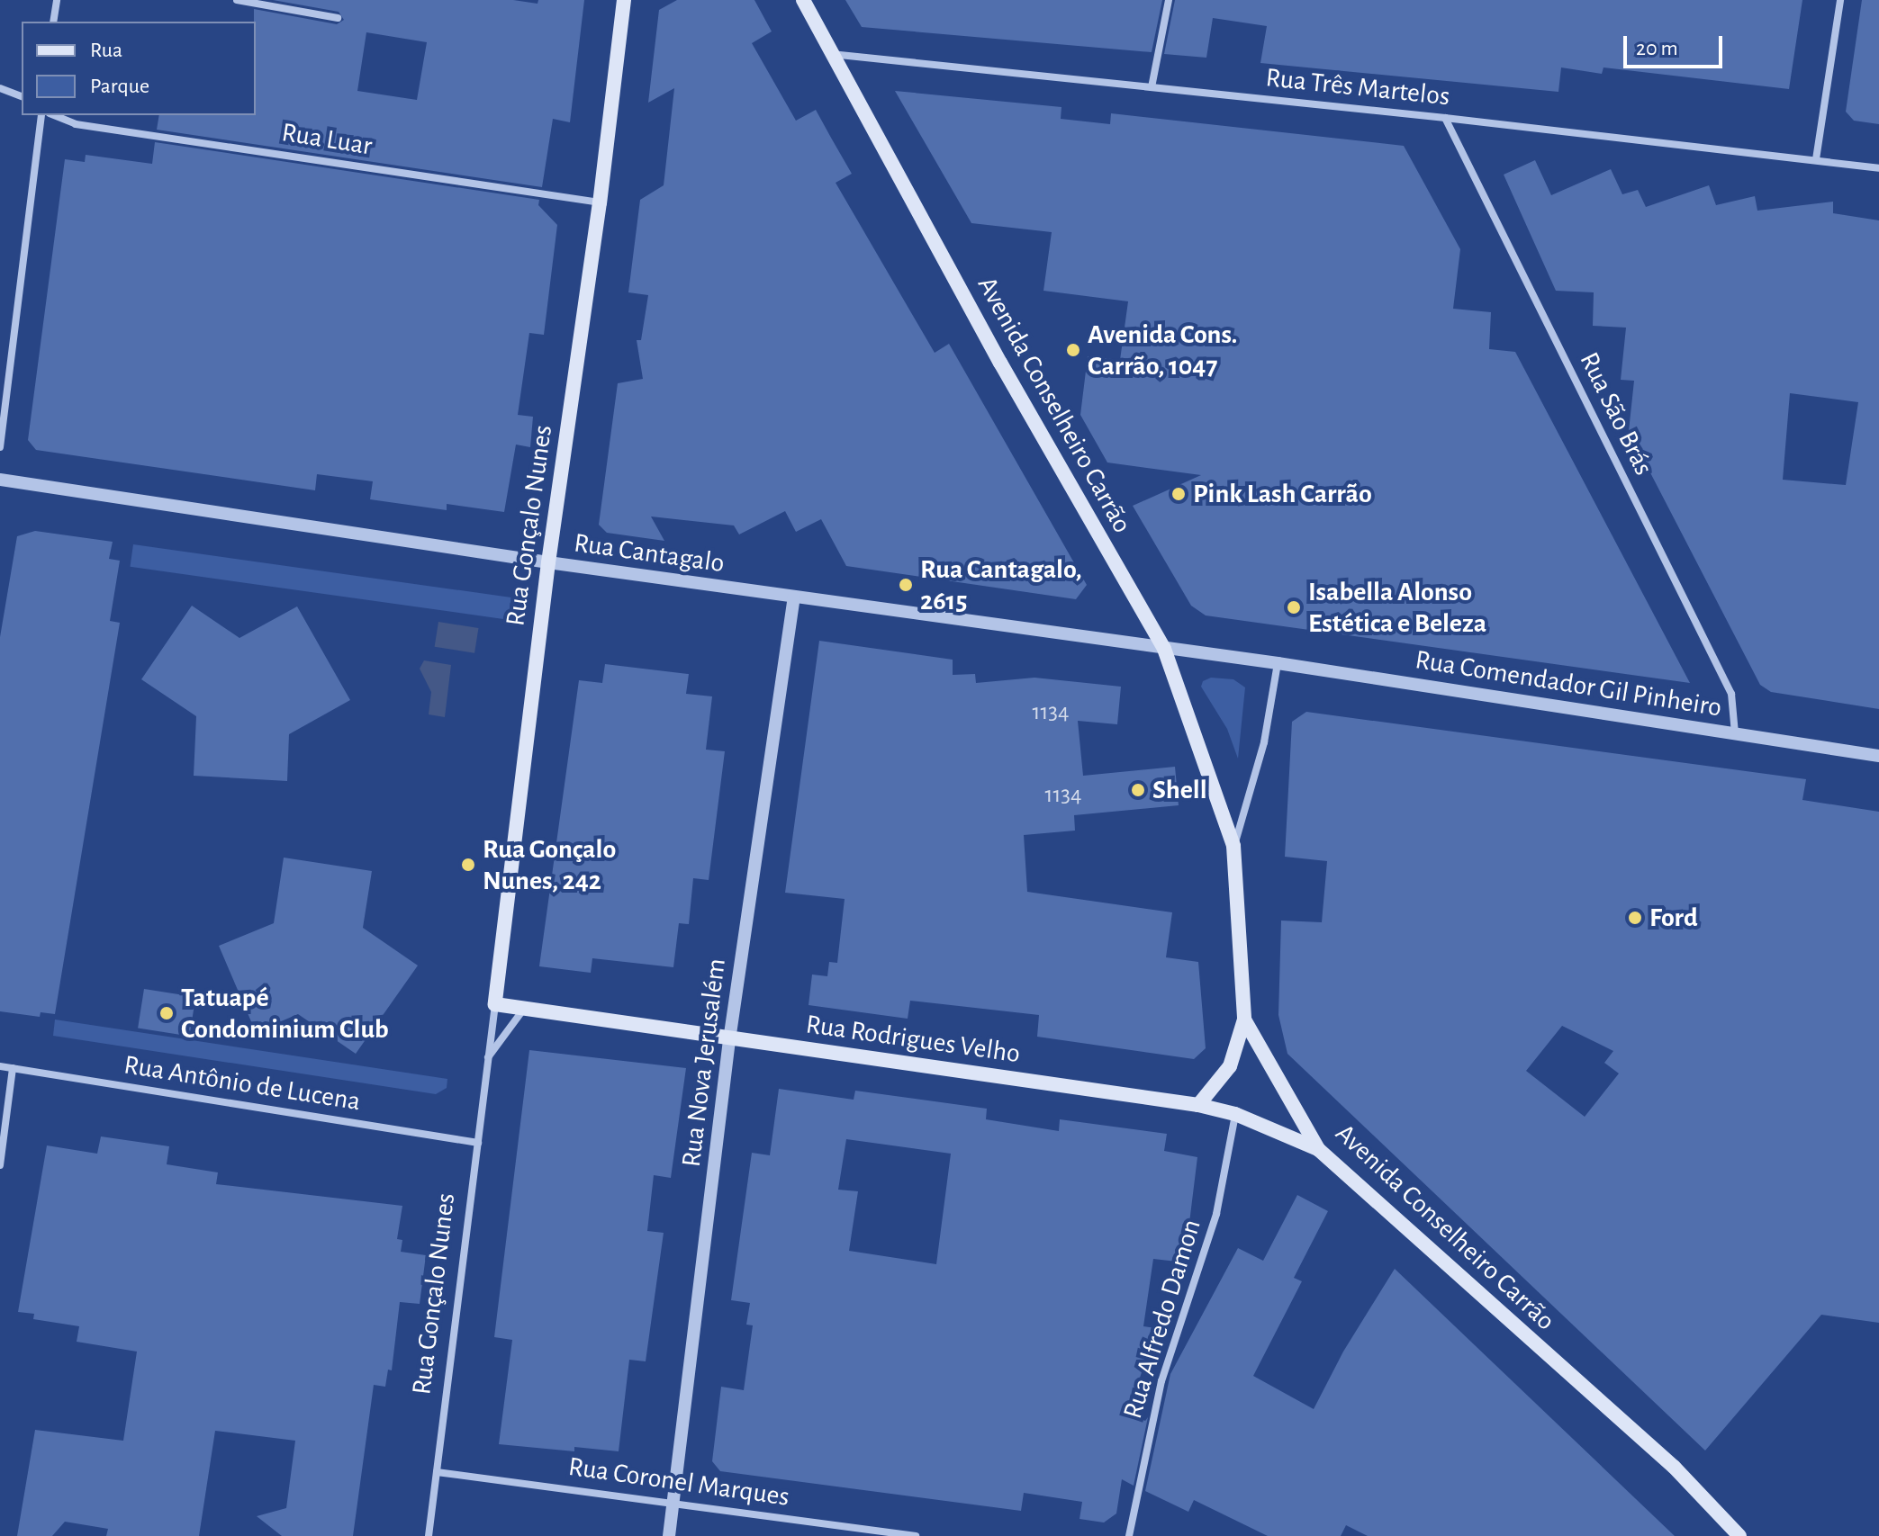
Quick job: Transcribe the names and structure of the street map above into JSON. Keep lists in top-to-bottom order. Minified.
{"streets":{"main road":["Avenida Conselheiro Carrão","Rua Gonçalo Nunes","Rua Rodrigues Velho"],"street":["Rua Três Martelos","Rua Luar","Rua São Brás","Rua Cantagalo","Rua Comendador Gil Pinheiro","Rua Nova Jerusalém","Rua Antônio de Lucena","Rua Alfredo Damon","Rua Coronel Marques"]},"crossings":[["Rua Três Martelos","Avenida Conselheiro Carrão"],["Rua Três Martelos","Rua São Brás"],["Rua Luar","Rua Gonçalo Nunes"],["Avenida Conselheiro Carrão","Rua Cantagalo"],["Avenida Conselheiro Carrão","Rua Comendador Gil Pinheiro"],["Avenida Conselheiro Carrão","Rua Rodrigues Velho"],["Rua São Brás","Rua Comendador Gil Pinheiro"],["Rua Gonçalo Nunes","Rua Cantagalo"],["Rua Gonçalo Nunes","Rua Rodrigues Velho"],["Rua Gonçalo Nunes","Rua Antônio de Lucena"],["Rua Gonçalo Nunes","Rua Coronel Marques"],["Rua Cantagalo","Rua Comendador Gil Pinheiro"],["Rua Cantagalo","Rua Nova Jerusalém"],["Rua Rodrigues Velho","Rua Nova Jerusalém"],["Rua Rodrigues Velho","Rua Alfredo Damon"],["Rua Nova Jerusalém","Rua Coronel Marques"]],"places":["Avenida Cons. Carrão, 1047","Pink Lash Carrão","Rua Cantagalo, 2615","Isabella Alonso Estética e Beleza","Shell","Rua Gonçalo Nunes, 242","Ford","Tatuapé Condominium Club"],"house_numbers":["1134","1134"],"legend":["Rua","Parque"],"scale_bar":"20 m"}
